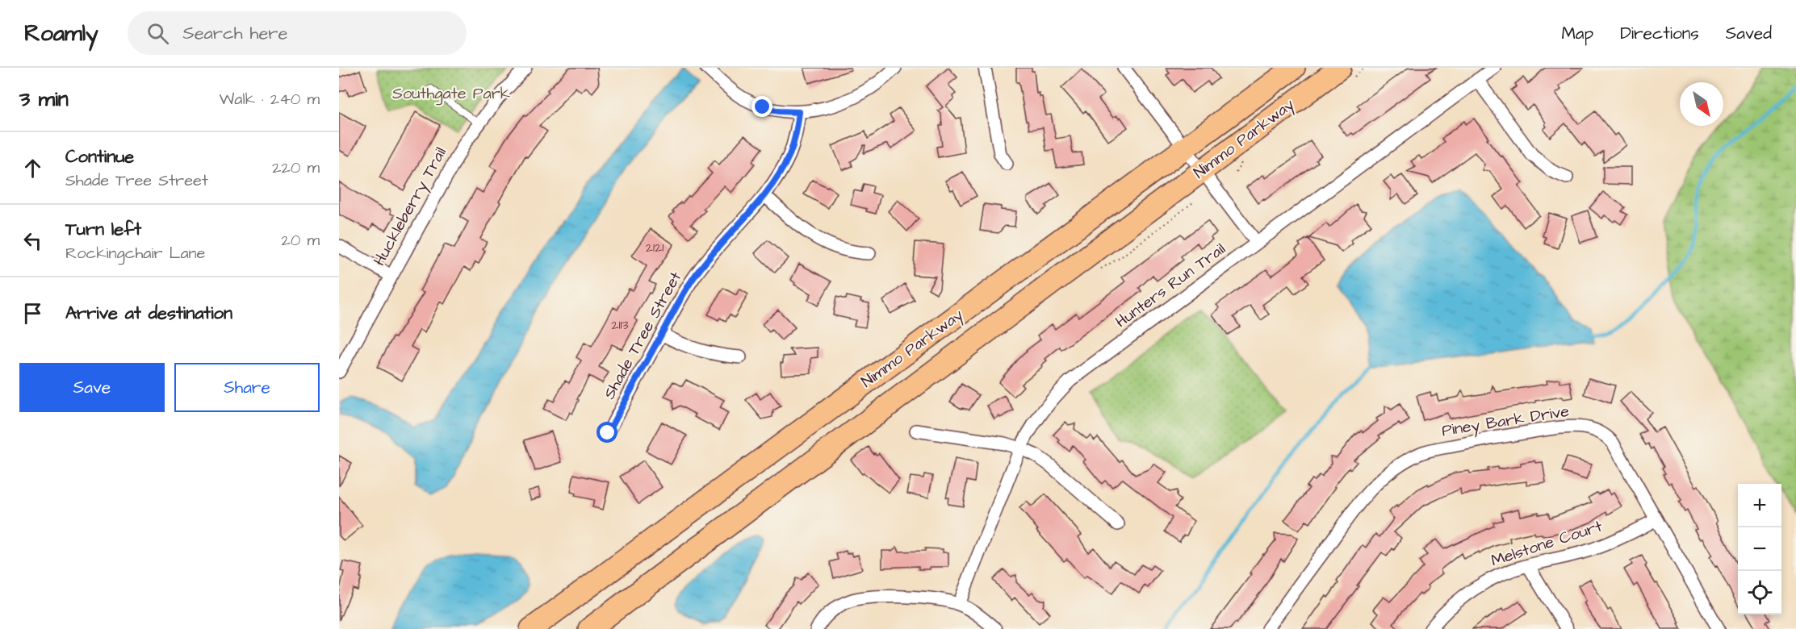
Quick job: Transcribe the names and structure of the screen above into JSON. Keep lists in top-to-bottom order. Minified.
{"streets":{"highway":["Nimmo Parkway"],"street":["Huckleberry Trail","Hunters Run Trail","Shade Tree Street","Piney Bark Drive","Melstone Court"]},"crossings":[["Piney Bark Drive","Melstone Court"]],"parks":["Southgate Park"],"house_numbers":["2121","2113"],"north":"bottom right","page":{"header":"Roamly","search":"Search here","nav":["Map","Directions","Saved"],"heading":["3 min","Walk · 240 m"],"list":[["Continue","Shade Tree Street","220 m"],["Turn left","Rockingchair Lane","20 m"],"Arrive at destination"],"buttons":["Save","Share"],"map_buttons":["+","−"]}}
